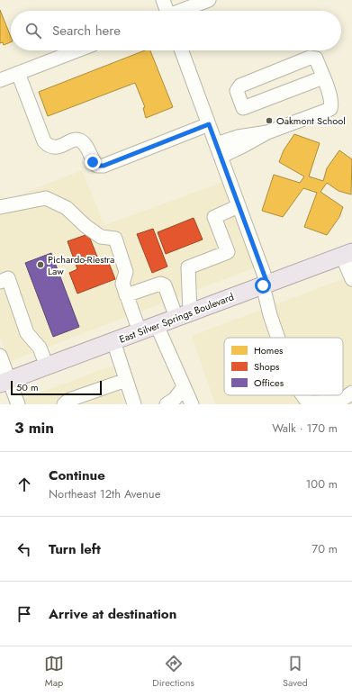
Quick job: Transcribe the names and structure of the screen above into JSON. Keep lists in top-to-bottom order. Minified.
{"streets":{"main road":["East Silver Springs Boulevard"]},"places":["Oakmont School","Pichardo-Riestra Law"],"legend":["Homes","Shops","Offices"],"scale_bar":"50 m","page":{"search":"Search here","scale":"50 m","heading":["3 min","Walk · 170 m"],"list":[["Continue","Northeast 12th Avenue","100 m"],["Turn left","70 m"],"Arrive at destination"],"nav":["Map","Directions","Saved"]}}
